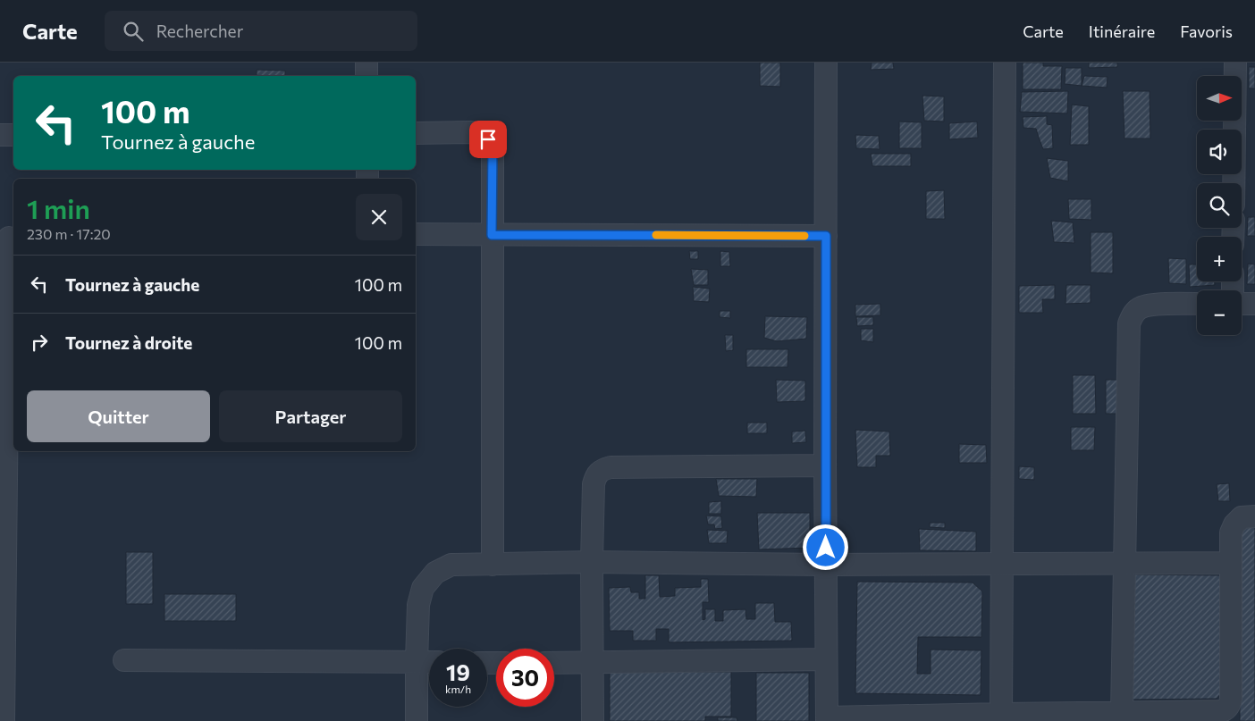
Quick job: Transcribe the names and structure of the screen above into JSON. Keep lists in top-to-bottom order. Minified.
{"north":"right","page":{"header":"Carte","search":"Rechercher","nav":["Carte","Itinéraire","Favoris"],"map_buttons":["+","−"],"turn":["100 m","Tournez à gauche"],"heading":["1 min","230 m · 17:20"],"list":[{"name":"Tournez à gauche","value":"100 m"},{"name":"Tournez à droite","value":"100 m"}],"buttons":["Quitter","Partager"],"speed":"19 km/h","limit":"30"}}
